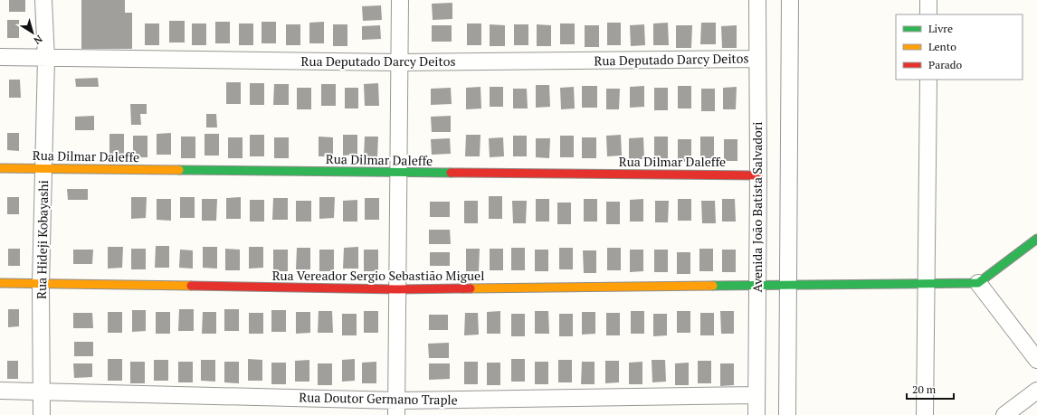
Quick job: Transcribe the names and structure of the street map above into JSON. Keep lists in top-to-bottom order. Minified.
{"streets":{"street":["Rua Deputado Darcy Deitos","Rua Dilmar Daleffe","Avenida João Batista Salvadori","Rua Hideji Kobayashi","Rua Vereador Sergio Sebastião Miguel","Rua Doutor Germano Traple"]},"crossings":[["Rua Deputado Darcy Deitos","Avenida João Batista Salvadori"],["Rua Deputado Darcy Deitos","Rua Hideji Kobayashi"],["Rua Dilmar Daleffe","Avenida João Batista Salvadori"],["Rua Dilmar Daleffe","Rua Hideji Kobayashi"],["Avenida João Batista Salvadori","Rua Vereador Sergio Sebastião Miguel"],["Avenida João Batista Salvadori","Rua Doutor Germano Traple"],["Rua Hideji Kobayashi","Rua Vereador Sergio Sebastião Miguel"],["Rua Hideji Kobayashi","Rua Doutor Germano Traple"]],"legend":["Livre","Lento","Parado"],"scale_bar":"20 m","north":"bottom right"}
